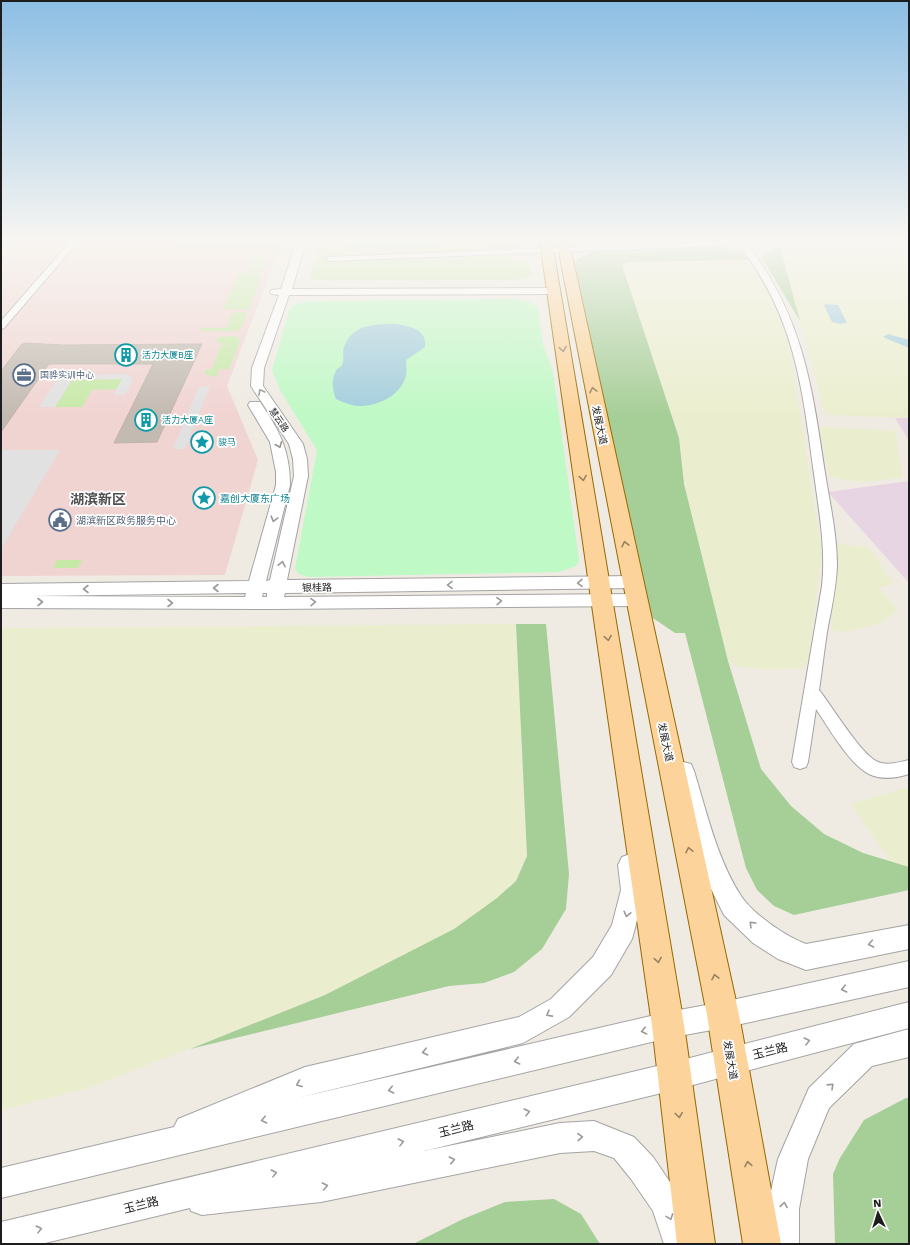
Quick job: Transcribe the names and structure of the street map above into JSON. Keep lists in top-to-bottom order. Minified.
{"streets":{"main road":["发展大道"],"street":["慧云路","银桂路","玉兰路"]},"crossings":[["慧云路","银桂路"],["发展大道","银桂路"],["发展大道","玉兰路"]],"districts":["湖滨新区"],"places":{"building":["活力大厦B座","活力大厦A座"],"office":["国骅实训中心"],"place":["骏马","嘉创大厦东广场"],"public building":["湖滨新区政务服务中心"]},"north":"top"}
